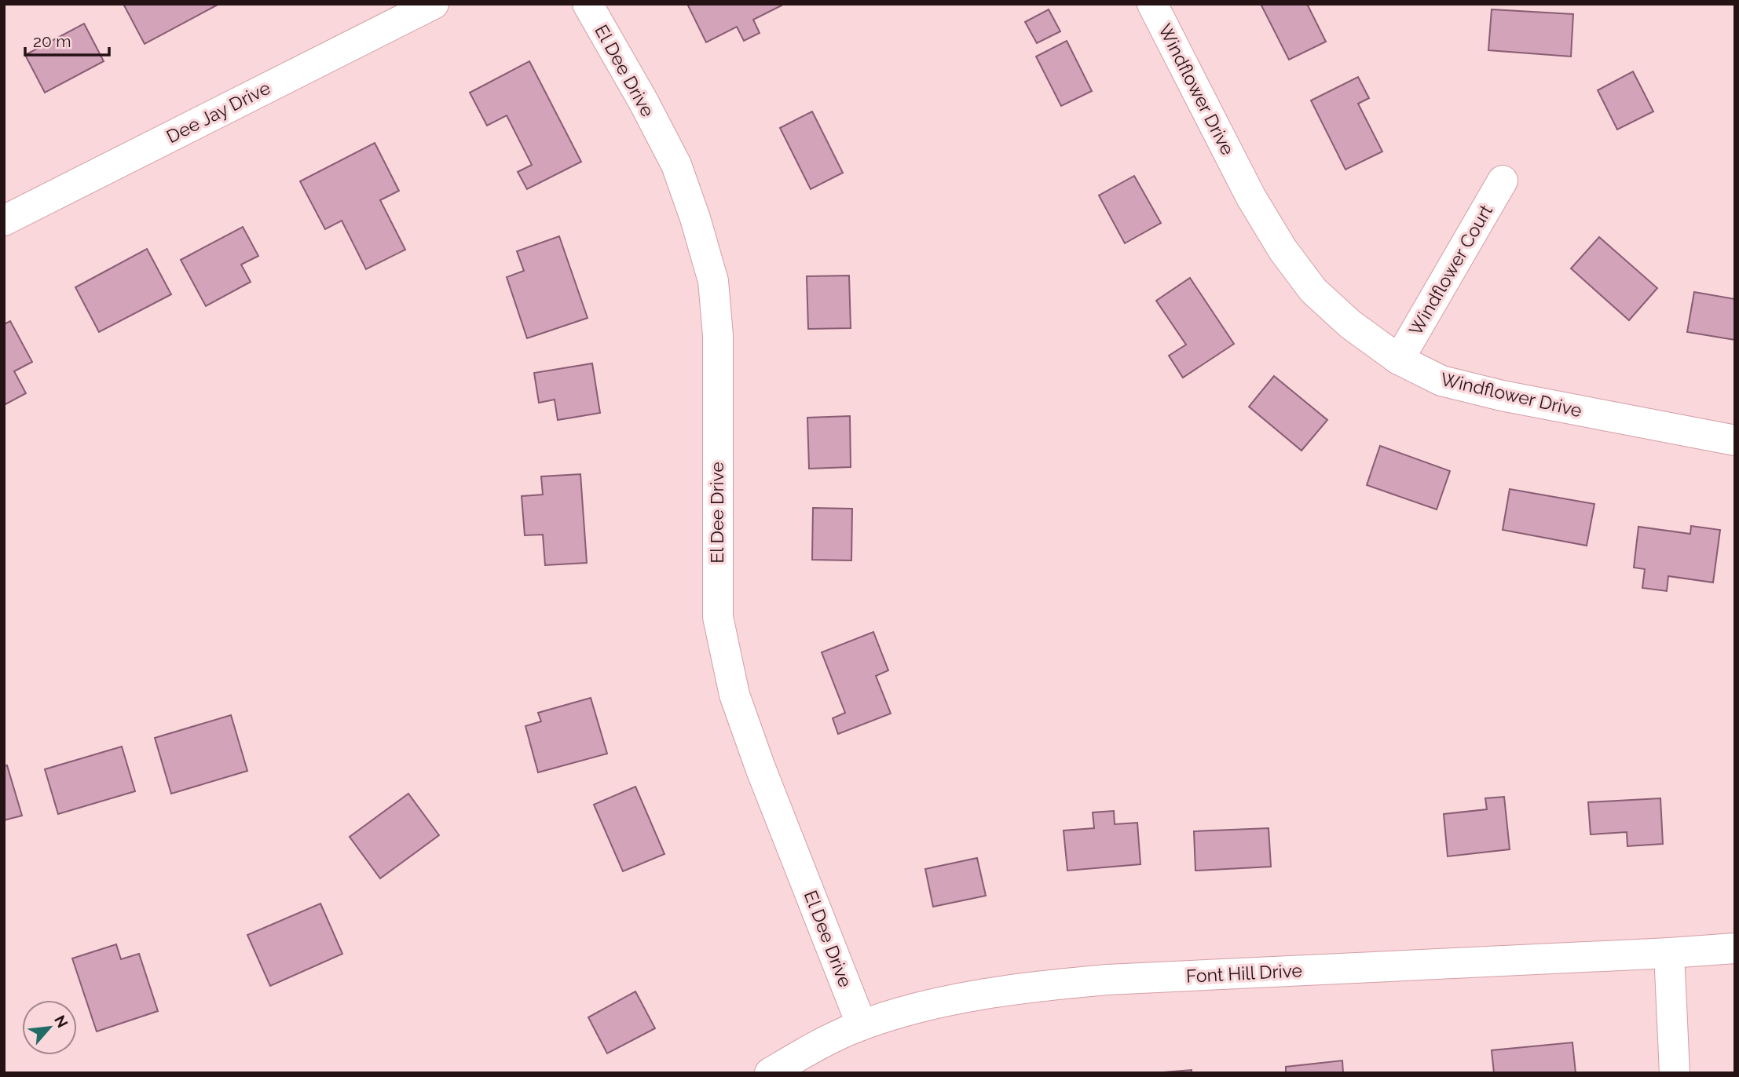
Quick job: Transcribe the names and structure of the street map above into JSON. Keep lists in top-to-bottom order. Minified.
{"streets":{"street":["El Dee Drive","Windflower Drive","Dee Jay Drive","Windflower Court","Font Hill Drive"]},"crossings":[["El Dee Drive","Font Hill Drive"],["Windflower Drive","Windflower Court"]],"scale_bar":"20 m","north":"top right"}
